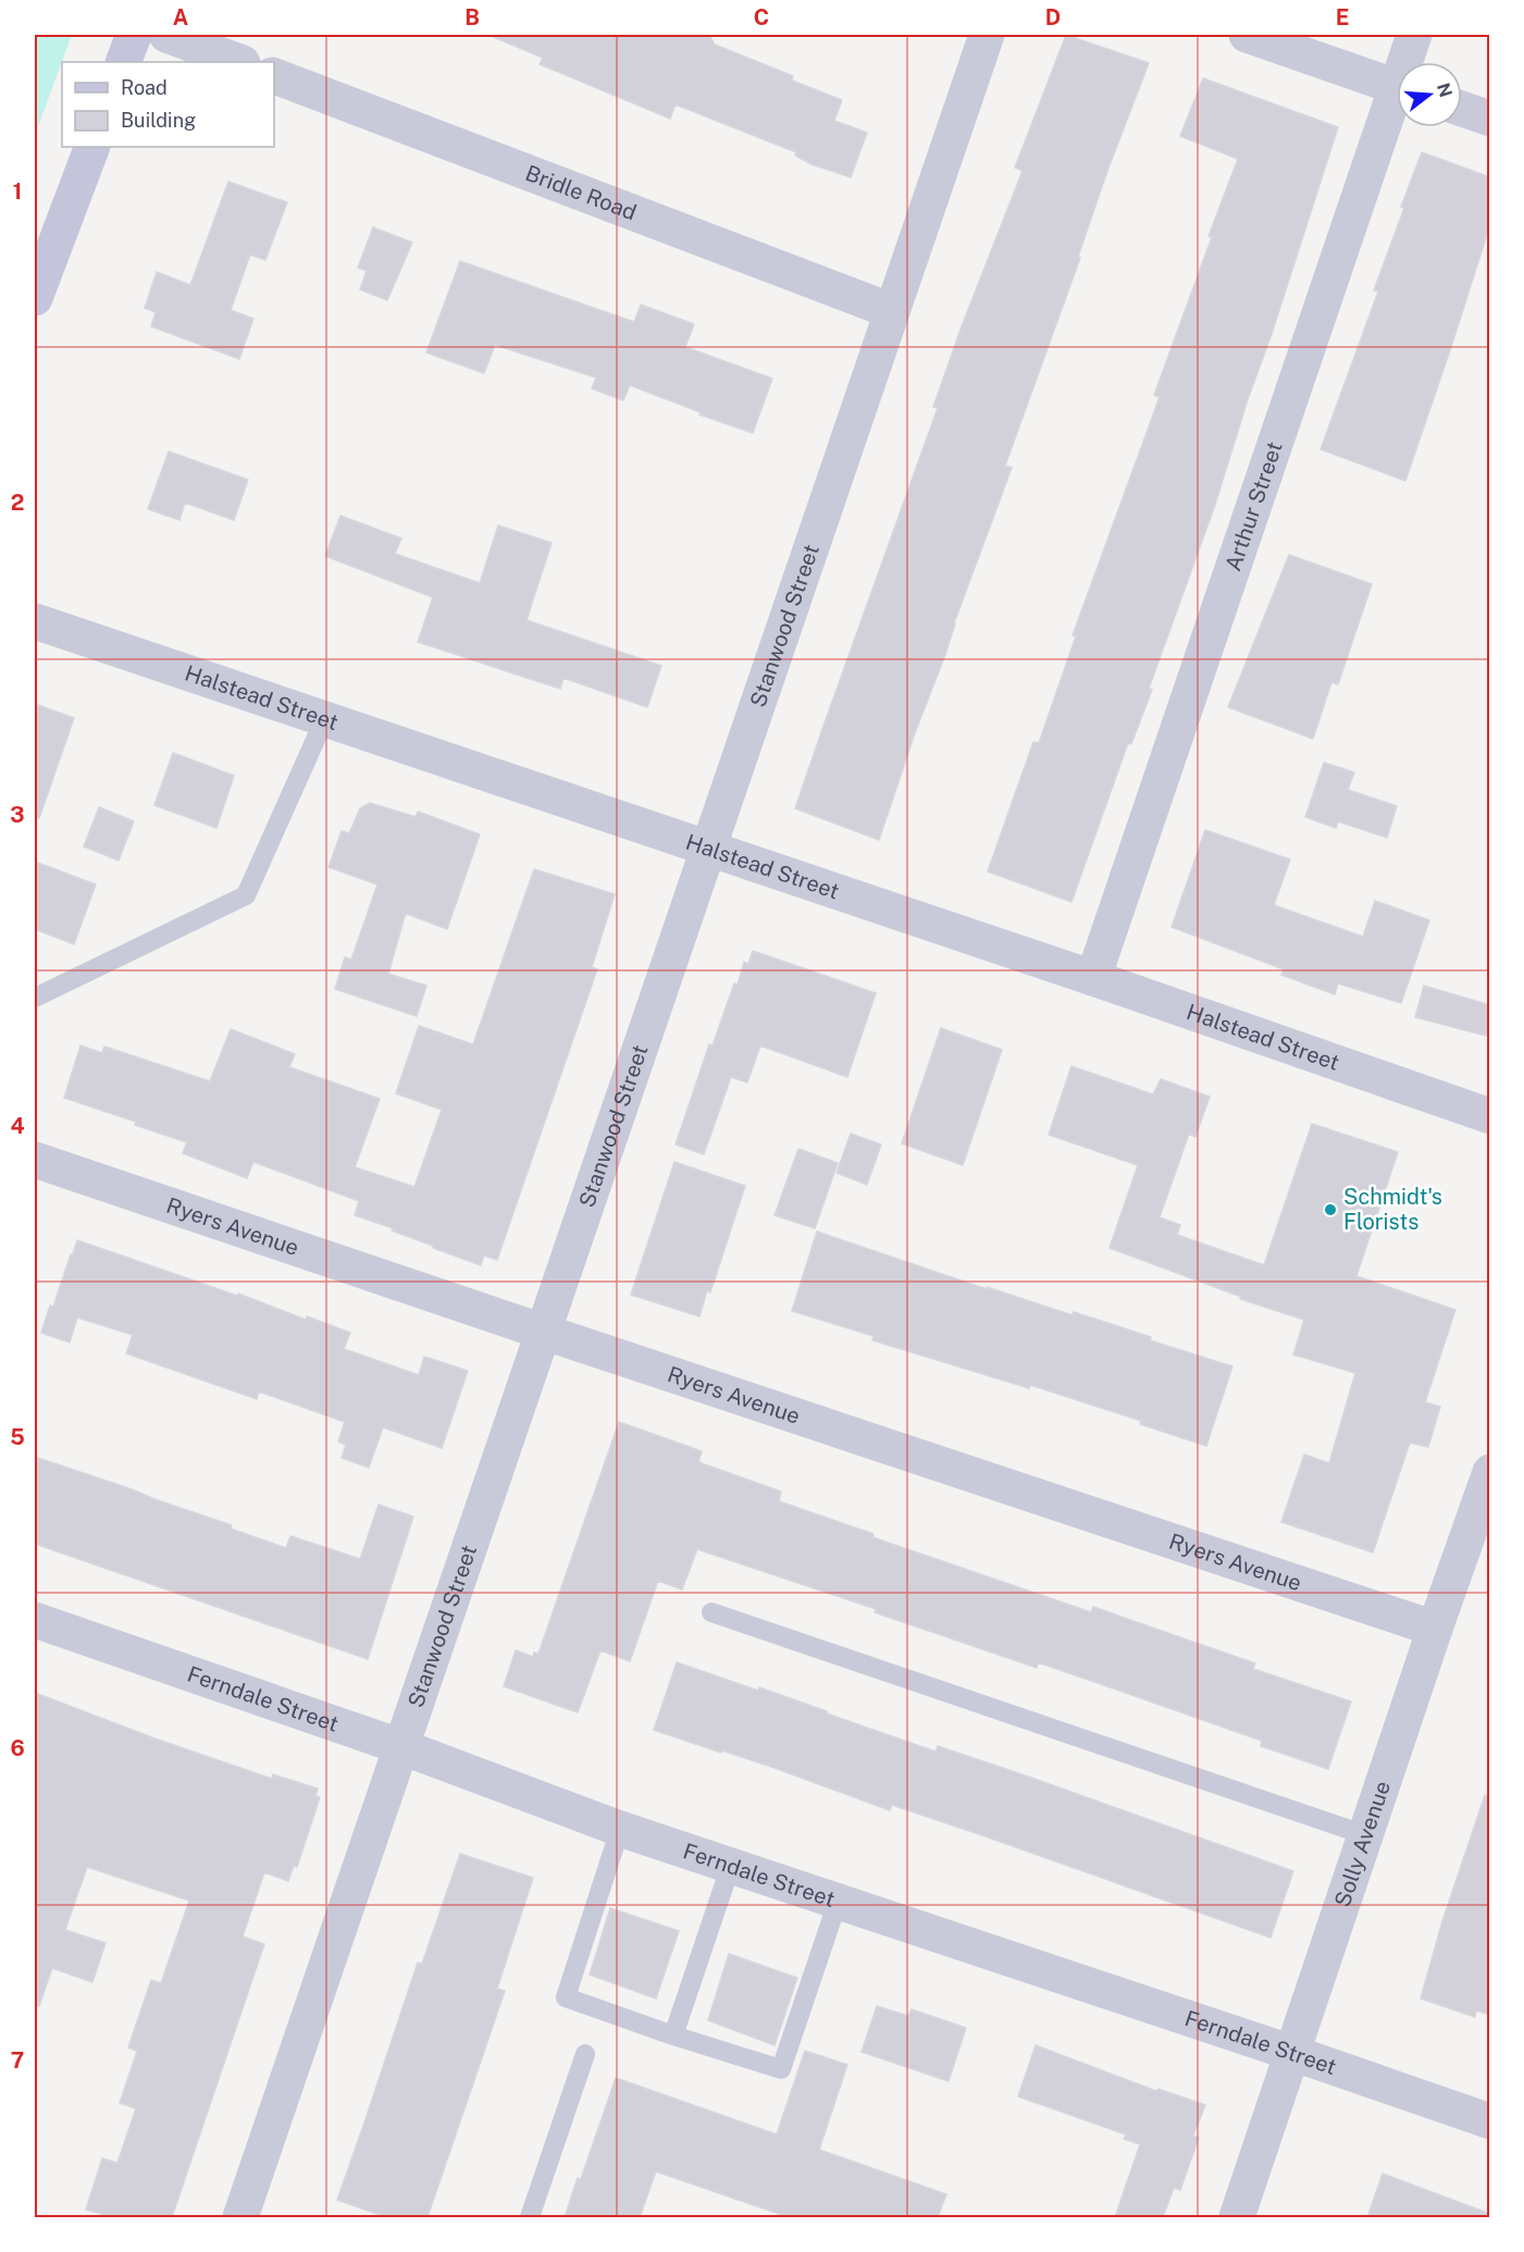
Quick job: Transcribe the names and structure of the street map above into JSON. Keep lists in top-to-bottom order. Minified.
{"streets":{"street":["Bridle Road","Arthur Street","Stanwood Street","Halstead Street","Ryers Avenue","Ferndale Street","Solly Avenue"]},"crossings":[["Bridle Road","Stanwood Street"],["Arthur Street","Halstead Street"],["Stanwood Street","Halstead Street"],["Stanwood Street","Ryers Avenue"],["Stanwood Street","Ferndale Street"],["Ryers Avenue","Solly Avenue"],["Ferndale Street","Solly Avenue"]],"places":["Schmidt's Florists"],"legend":["Road","Building"],"north":"right","grid":{"columns":["A","B","C","D","E"],"rows":["1","2","3","4","5","6","7"]}}
